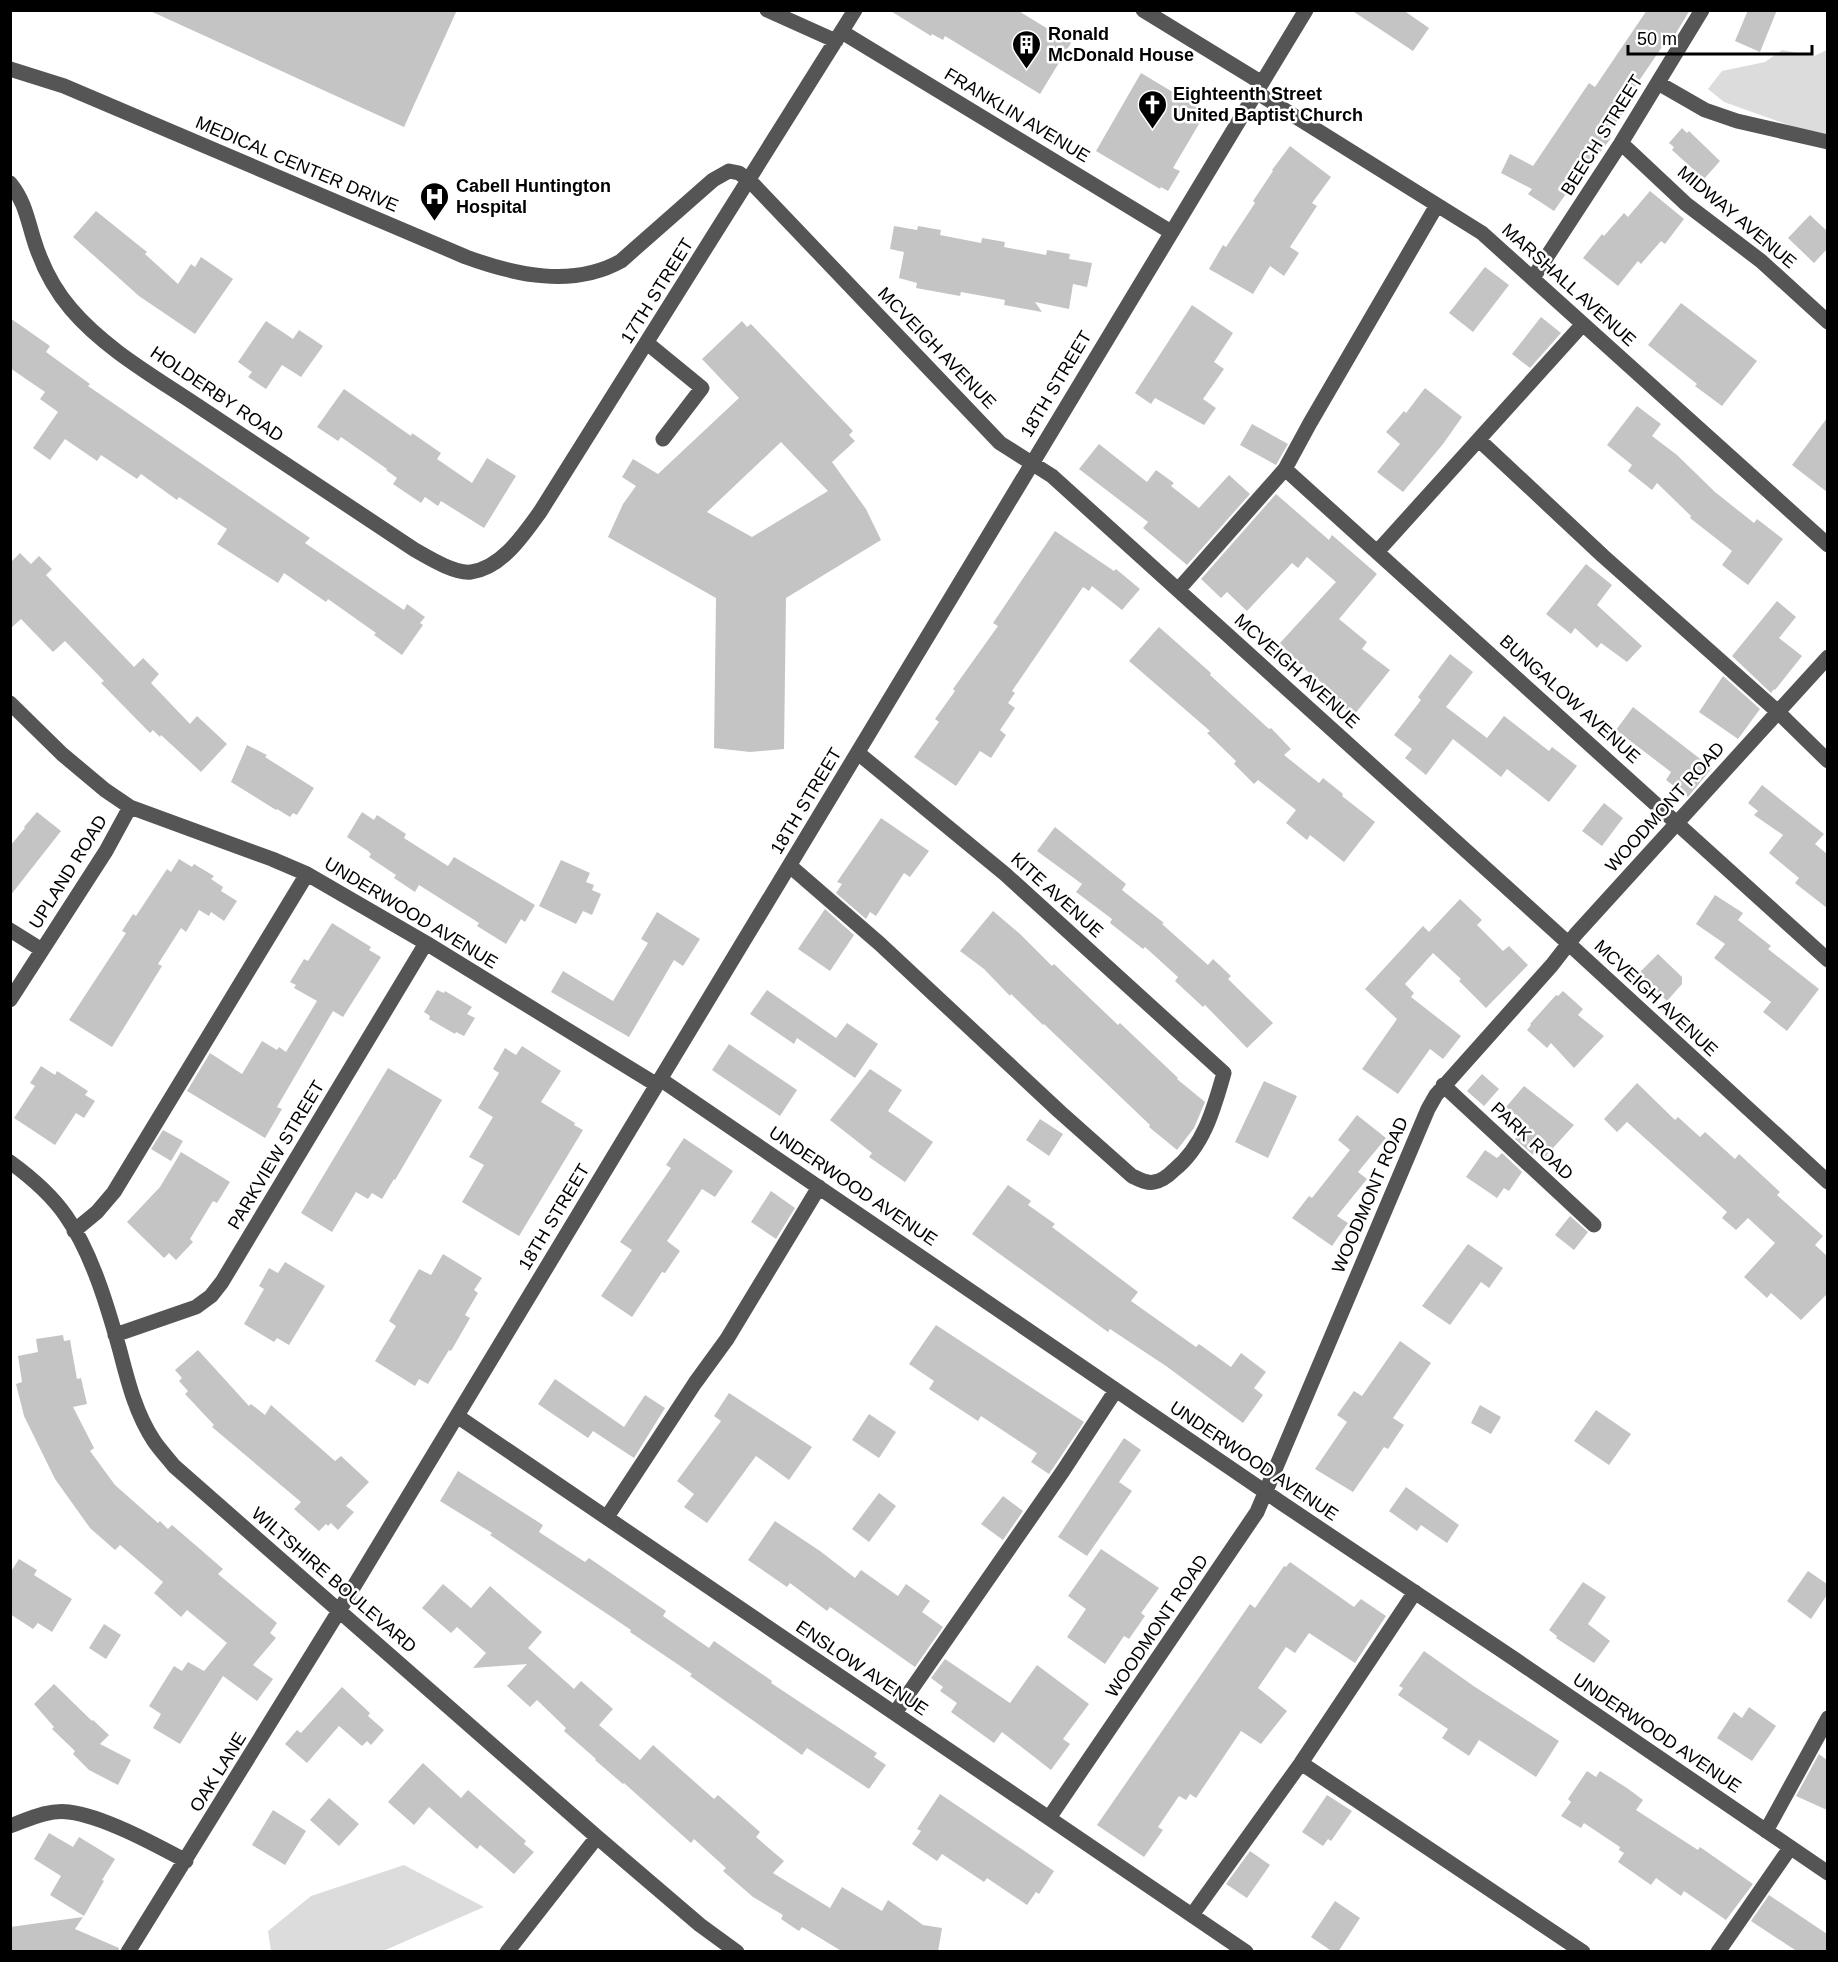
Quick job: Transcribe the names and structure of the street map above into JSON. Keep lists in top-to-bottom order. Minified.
{"streets":{"street":["FRANKLIN AVENUE","BEECH STREET","MEDICAL CENTER DRIVE","MIDWAY AVENUE","MARSHALL AVENUE","17TH STREET","MCVEIGH AVENUE","18TH STREET","HOLDERBY ROAD","BUNGALOW AVENUE","WOODMONT ROAD","UPLAND ROAD","KITE AVENUE","UNDERWOOD AVENUE","PARK ROAD","PARKVIEW STREET","WILTSHIRE BOULEVARD","ENSLOW AVENUE","OAK LANE"]},"crossings":[["FRANKLIN AVENUE","17TH STREET"],["FRANKLIN AVENUE","18TH STREET"],["BEECH STREET","MIDWAY AVENUE"],["BEECH STREET","MARSHALL AVENUE"],["MEDICAL CENTER DRIVE","17TH STREET"],["MEDICAL CENTER DRIVE","MCVEIGH AVENUE"],["MARSHALL AVENUE","18TH STREET"],["17TH STREET","MCVEIGH AVENUE"],["17TH STREET","HOLDERBY ROAD"],["MCVEIGH AVENUE","18TH STREET"],["MCVEIGH AVENUE","WOODMONT ROAD"],["18TH STREET","KITE AVENUE"],["18TH STREET","UNDERWOOD AVENUE"],["18TH STREET","WILTSHIRE BOULEVARD"],["18TH STREET","ENSLOW AVENUE"],["18TH STREET","OAK LANE"],["BUNGALOW AVENUE","WOODMONT ROAD"],["WOODMONT ROAD","UNDERWOOD AVENUE"],["WOODMONT ROAD","PARK ROAD"],["WOODMONT ROAD","ENSLOW AVENUE"],["UPLAND ROAD","UNDERWOOD AVENUE"],["UNDERWOOD AVENUE","PARKVIEW STREET"],["PARKVIEW STREET","WILTSHIRE BOULEVARD"],["WILTSHIRE BOULEVARD","OAK LANE"]],"places":{"building":["Ronald McDonald House"],"church":["Eighteenth Street United Baptist Church"],"hospital":["Cabell Huntington Hospital"]},"scale_bar":"50 m"}
